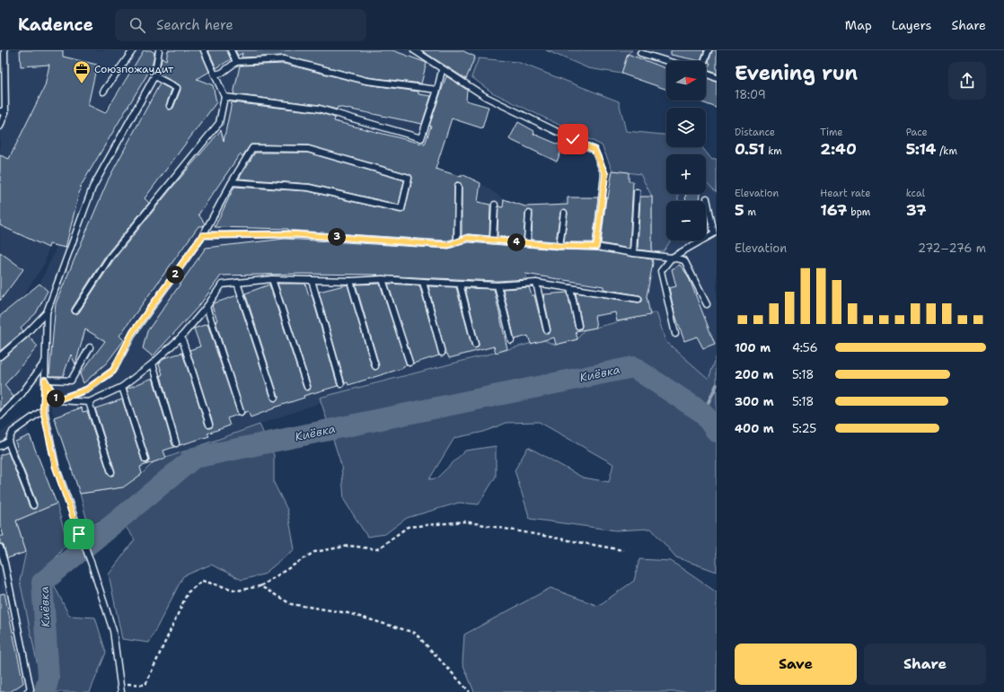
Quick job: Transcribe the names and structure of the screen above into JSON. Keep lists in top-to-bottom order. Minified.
{"water":["Киёвка"],"places":{"office":["Союзпожаудит"]},"north":"right","page":{"header":"Kadence","search":"Search here","nav":["Map","Layers","Share"],"heading":["Evening run","18:09"],"map_buttons":["+","−"],"stats":[["Distance","0.51 km"],["Time","2:40"],["Pace","5:14 /km"],["Elevation","5 m"],["Heart rate","167 bpm"],["kcal","37"]],"pins":["3","4","2","1"],"chart":["Elevation","272–276 m"],"list":[{"name":"100 m","note":"4:56"},{"name":"200 m","note":"5:18"},{"name":"300 m","note":"5:18"},{"name":"400 m","note":"5:25"}],"buttons":["Save","Share"]}}
